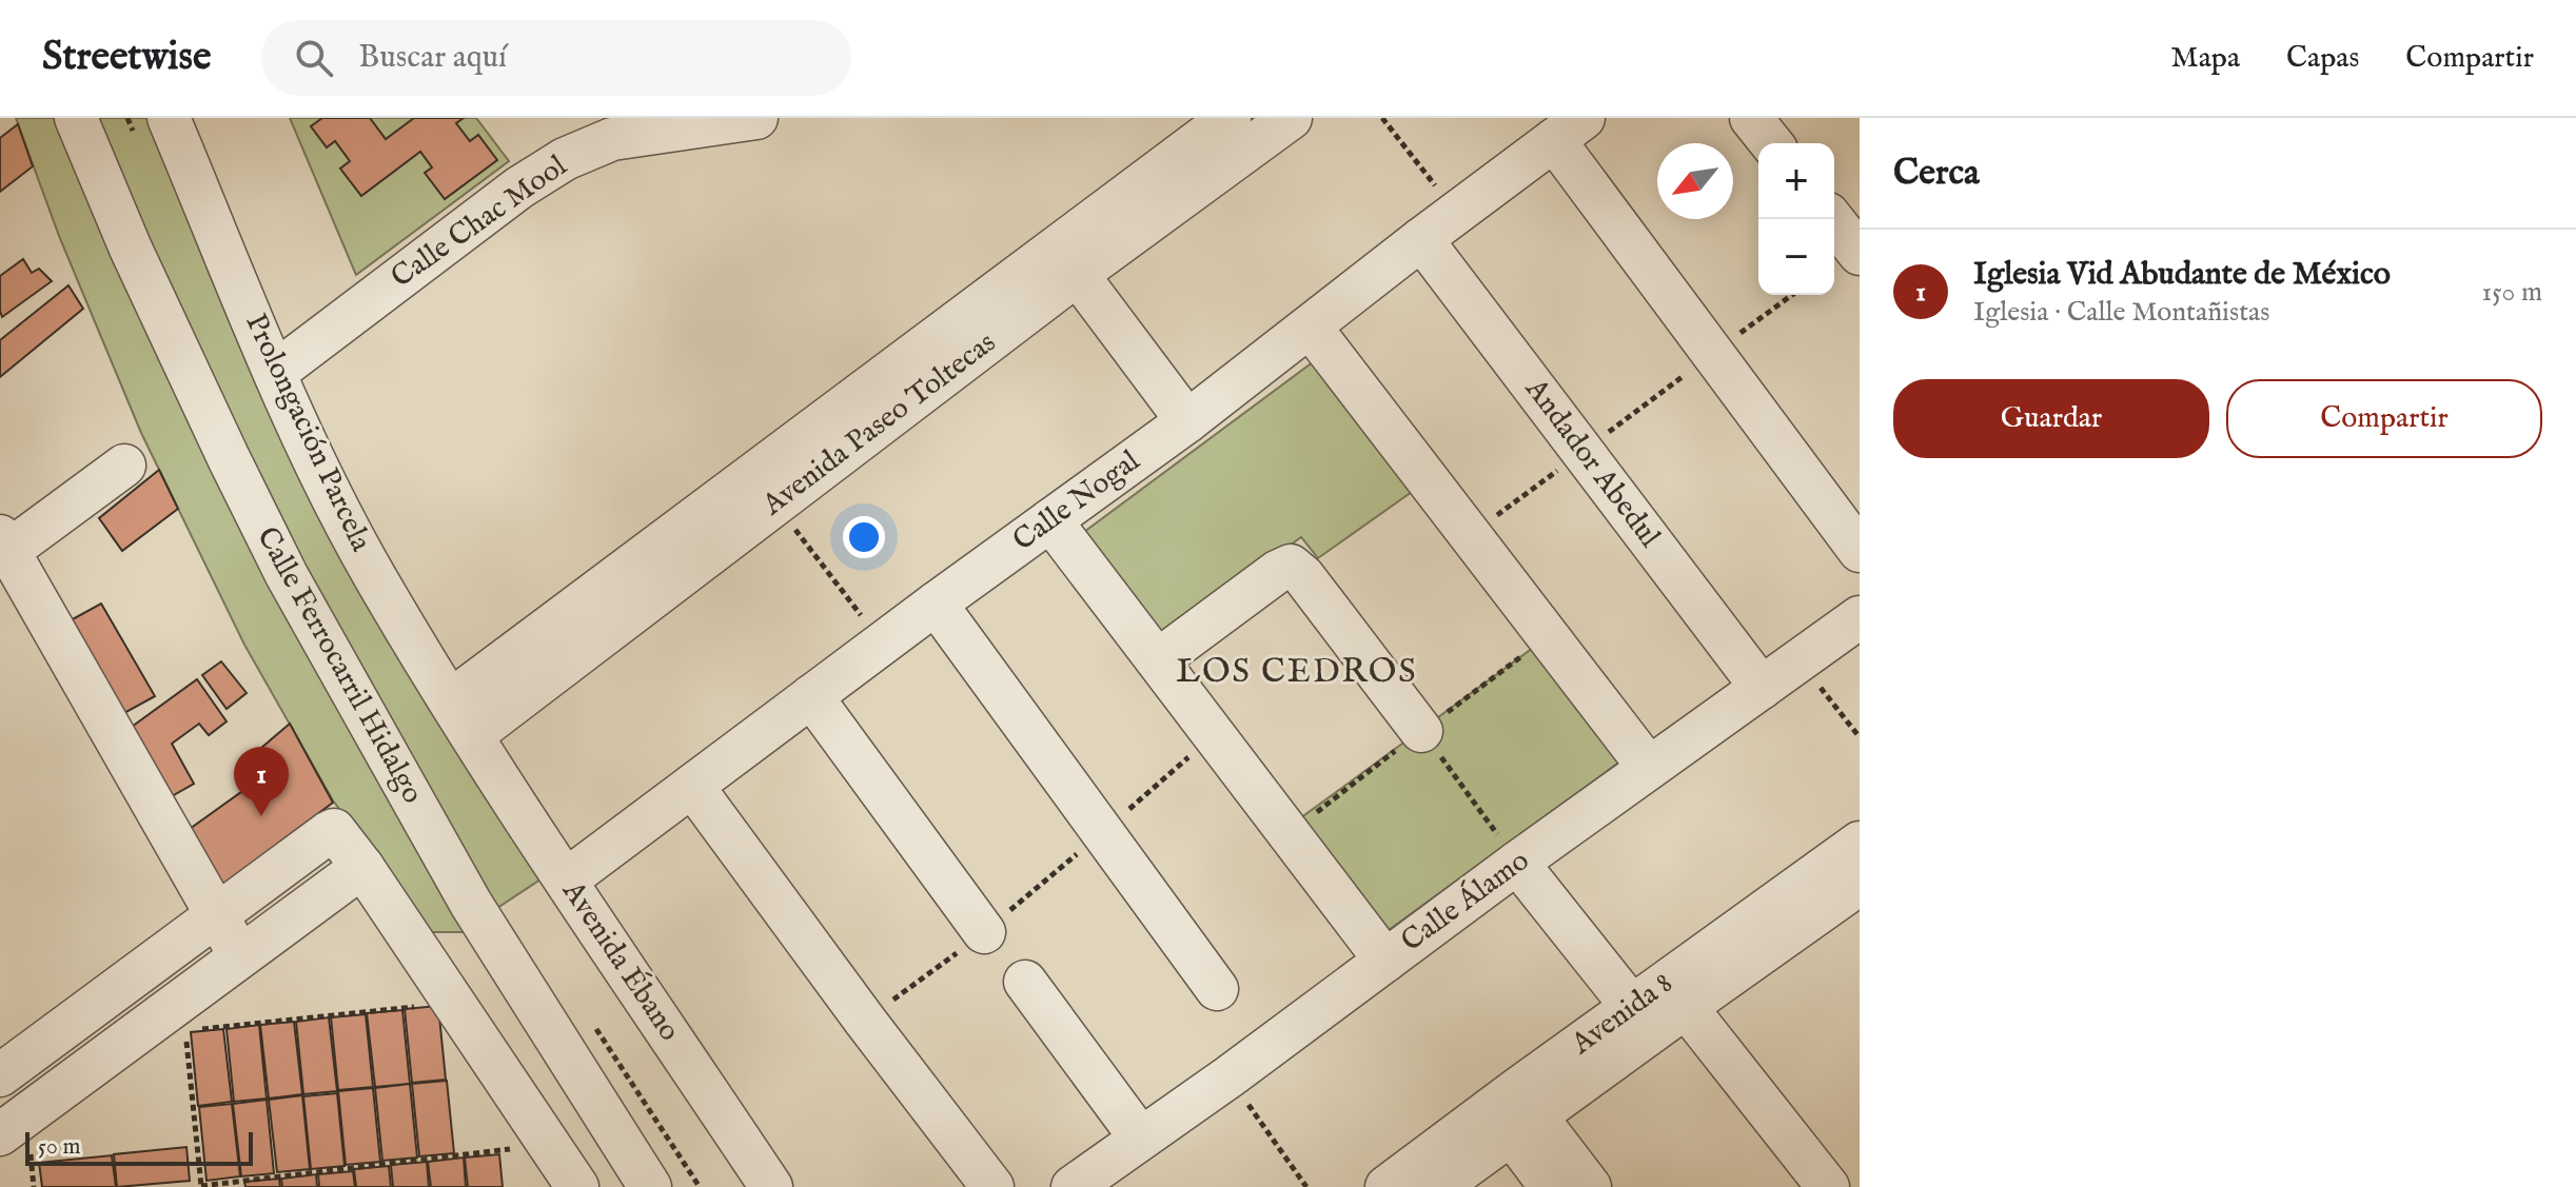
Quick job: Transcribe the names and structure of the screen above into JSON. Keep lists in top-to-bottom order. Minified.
{"streets":{"street":["Calle Chac Mool","Avenida Paseo Toltecas","Prolongación Parcela","Andador Abedul","Calle Nogal","Calle Ferrocarril Hidalgo","Calle Álamo","Avenida Ébano","Avenida 8"]},"crossings":[["Calle Chac Mool","Prolongación Parcela"],["Avenida Paseo Toltecas","Prolongación Parcela"],["Avenida Paseo Toltecas","Avenida Ébano"],["Prolongación Parcela","Avenida Ébano"],["Andador Abedul","Calle Nogal"],["Andador Abedul","Calle Álamo"],["Calle Nogal","Avenida Ébano"]],"districts":["LOS CEDROS"],"scale_bar":"50 m","north":"bottom left","page":{"header":"Streetwise","search":"Buscar aquí","nav":["Mapa","Capas","Compartir"],"heading":"Cerca","map_buttons":["+","−"],"list":[{"mark":"1","name":"Iglesia Vid Abudante de México","note":"Iglesia · Calle Montañistas","value":"150 m"}],"buttons":["Guardar","Compartir"],"pins":"1","scale":"50 m"}}
